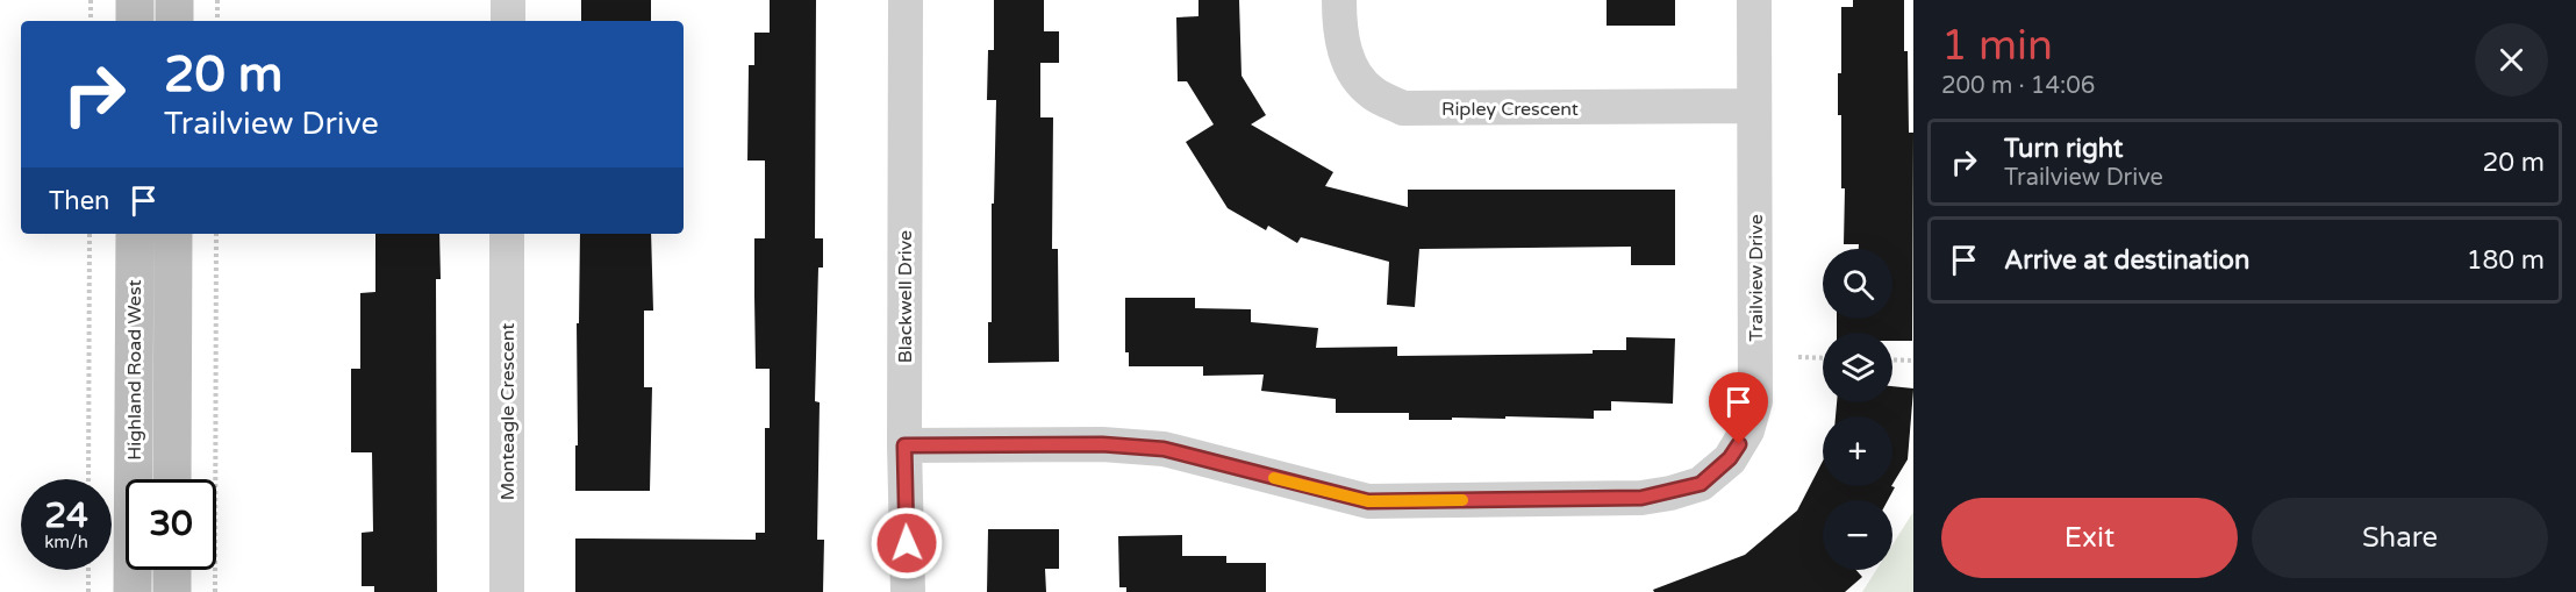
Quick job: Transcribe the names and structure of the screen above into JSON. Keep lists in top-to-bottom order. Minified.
{"streets":{"main road":["Highland Road West"],"street":["Ripley Crescent","Trailview Drive","Blackwell Drive","Monteagle Crescent"]},"crossings":[["Ripley Crescent","Trailview Drive"],["Trailview Drive","Blackwell Drive"]],"page":{"heading":["1 min","200 m · 14:06"],"turn":["20 m","Trailview Drive"],"list":[{"name":"Turn right","note":"Trailview Drive","value":"20 m"},{"name":"Arrive at destination","value":"180 m"}],"then":"Then","map_buttons":["+","−"],"speed":"24 km/h","limit":"30","buttons":["Exit","Share"]}}
